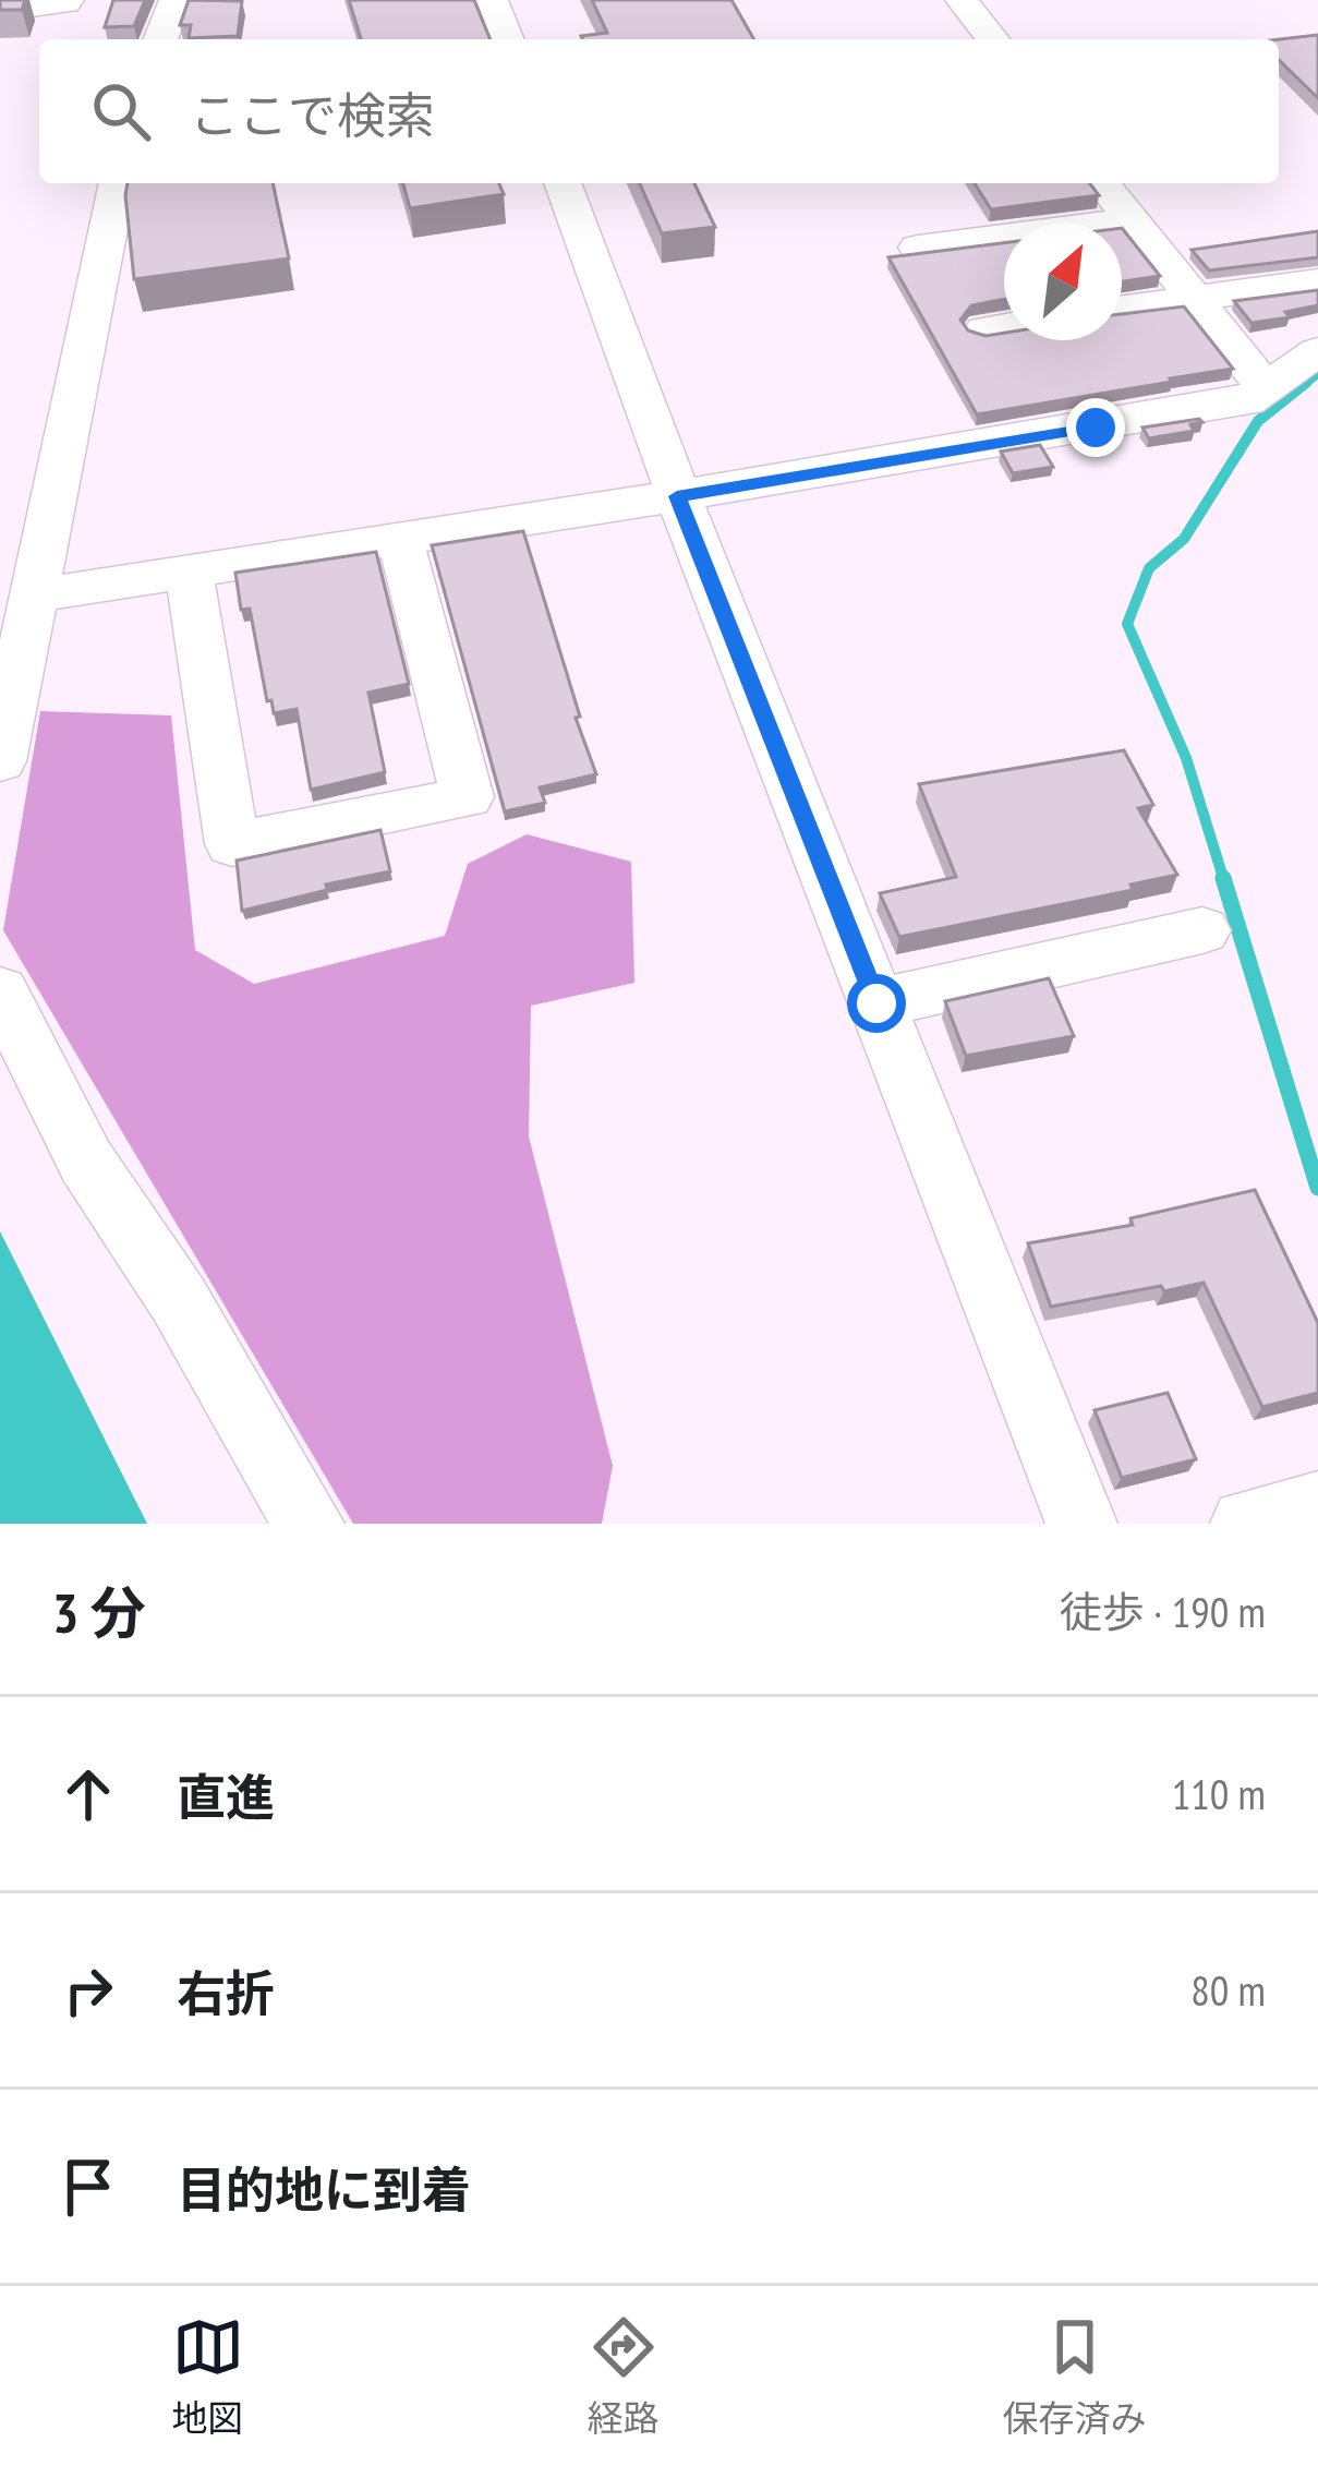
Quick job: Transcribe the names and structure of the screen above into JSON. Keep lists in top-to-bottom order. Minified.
{"north":"top right","page":{"search":"ここで検索","heading":["3 分","徒歩 · 190 m"],"list":[["直進","110 m"],["右折","80 m"],"目的地に到着"],"nav":["地図","経路","保存済み"]}}
